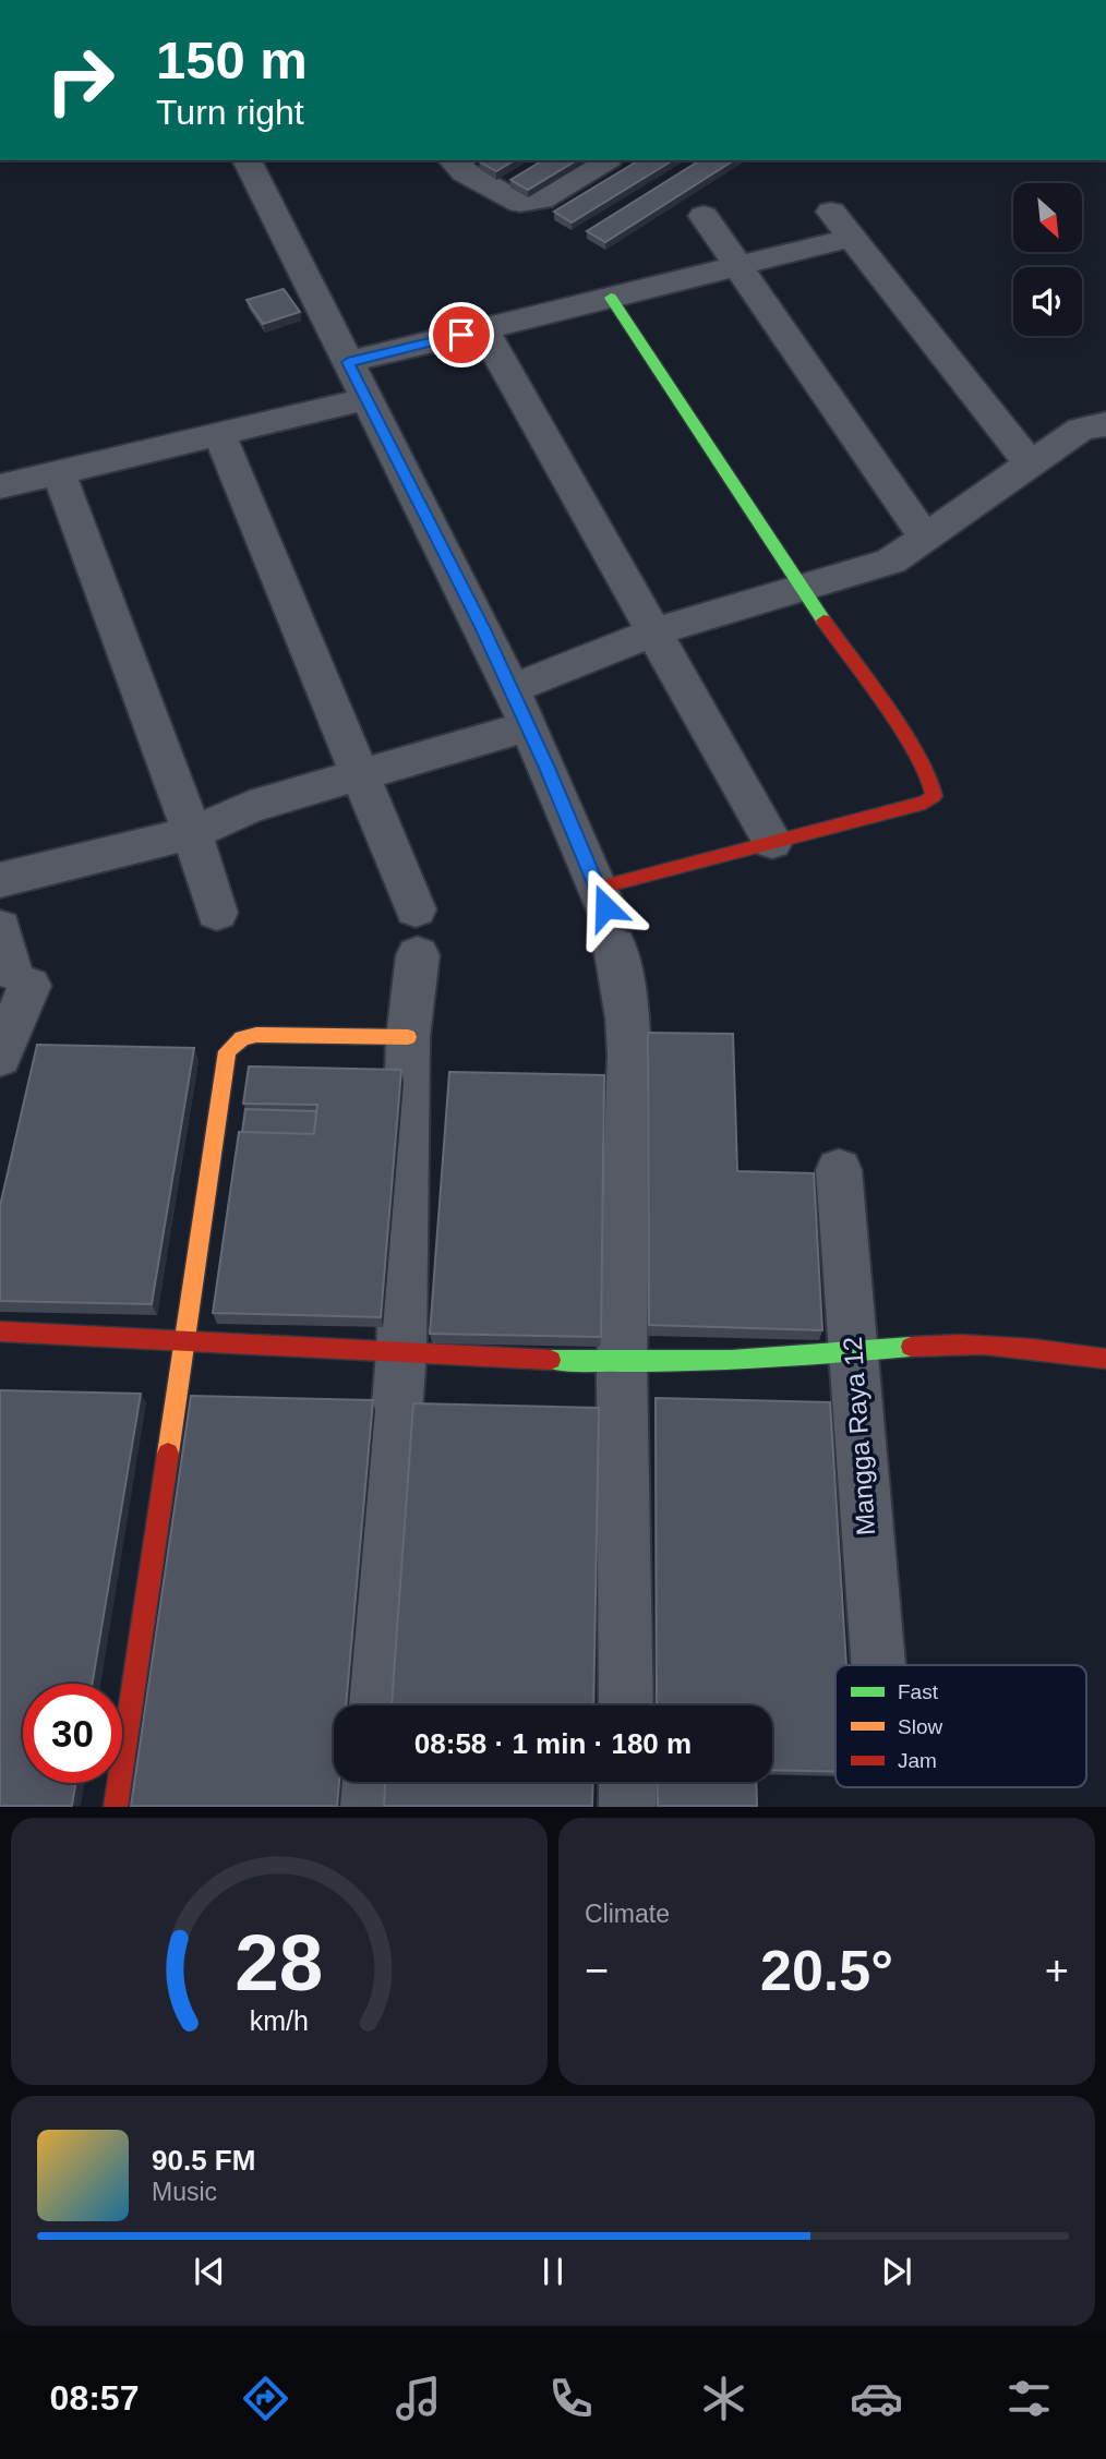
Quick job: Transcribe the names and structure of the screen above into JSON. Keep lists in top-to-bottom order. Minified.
{"streets":{"street":["Mangga Raya 12"]},"legend":["Fast","Slow","Jam"],"north":"bottom right","page":{"turn":["150 m","Turn right"],"limit":"30","trip":"08:58 · 1 min · 180 m","tile":"Climate","heat":["−","20.5°","+"],"song":["90.5 FM","Music"],"tabs":"08:57","gauge":["28","km/h"]}}
